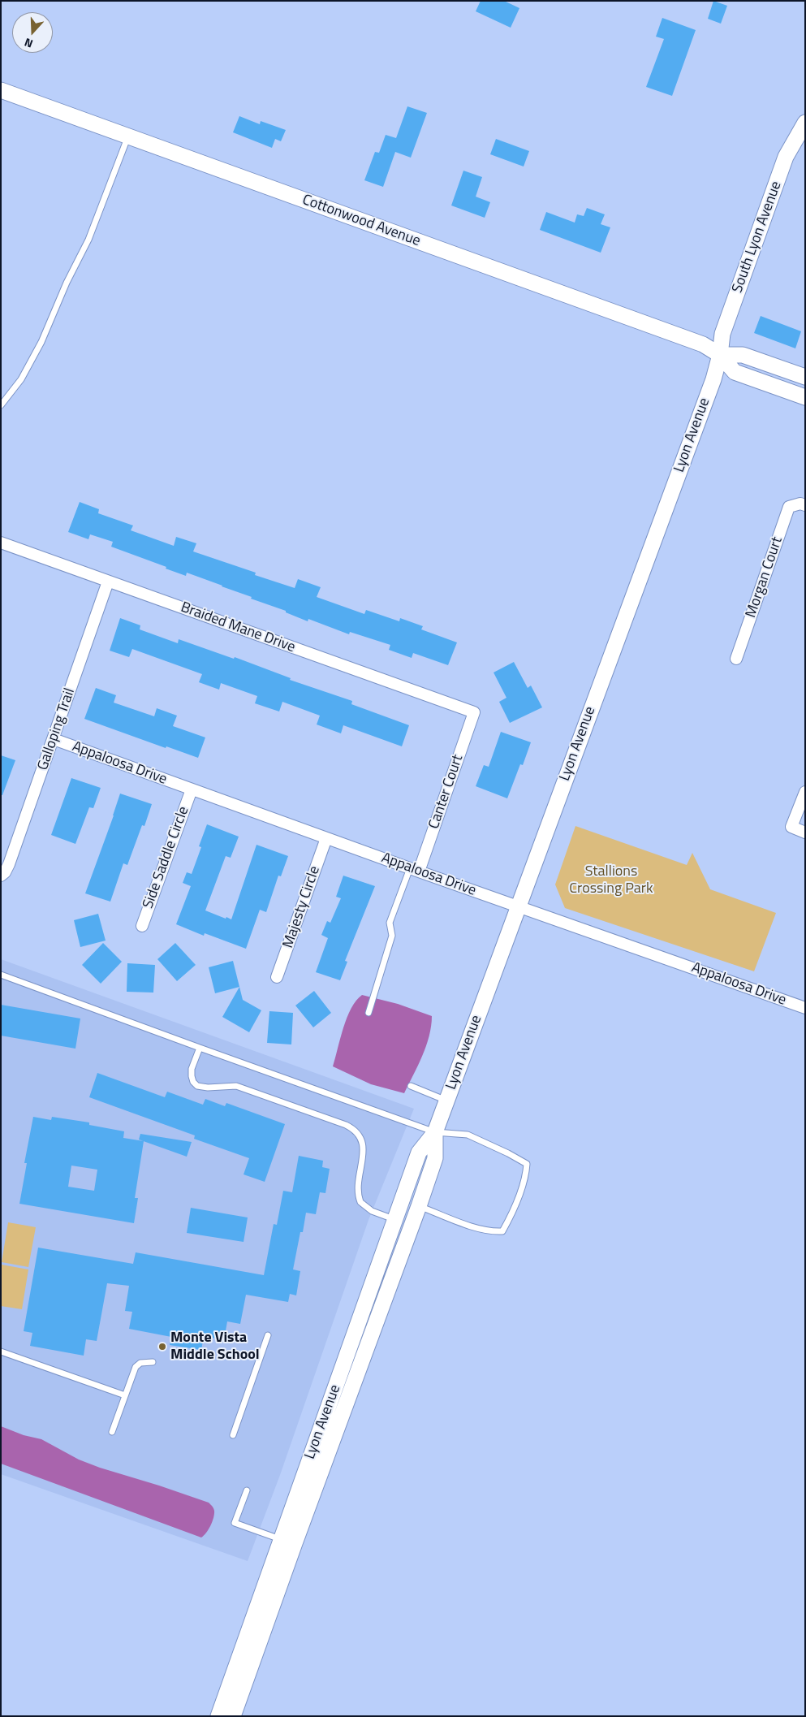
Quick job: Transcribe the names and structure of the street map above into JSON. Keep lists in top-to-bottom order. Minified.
{"streets":{"street":["Cottonwood Avenue","South Lyon Avenue","Lyon Avenue","Morgan Court","Braided Mane Drive","Galloping Trail","Appaloosa Drive","Canter Court","Side Saddle Circle","Majesty Circle"]},"crossings":[["Cottonwood Avenue","South Lyon Avenue"],["Cottonwood Avenue","Lyon Avenue"],["South Lyon Avenue","Lyon Avenue"],["Lyon Avenue","Appaloosa Drive"],["Braided Mane Drive","Galloping Trail"],["Braided Mane Drive","Canter Court"],["Galloping Trail","Appaloosa Drive"],["Appaloosa Drive","Canter Court"],["Appaloosa Drive","Side Saddle Circle"],["Appaloosa Drive","Majesty Circle"]],"parks":["Stallions Crossing Park"],"places":["Monte Vista Middle School"],"north":"bottom"}
